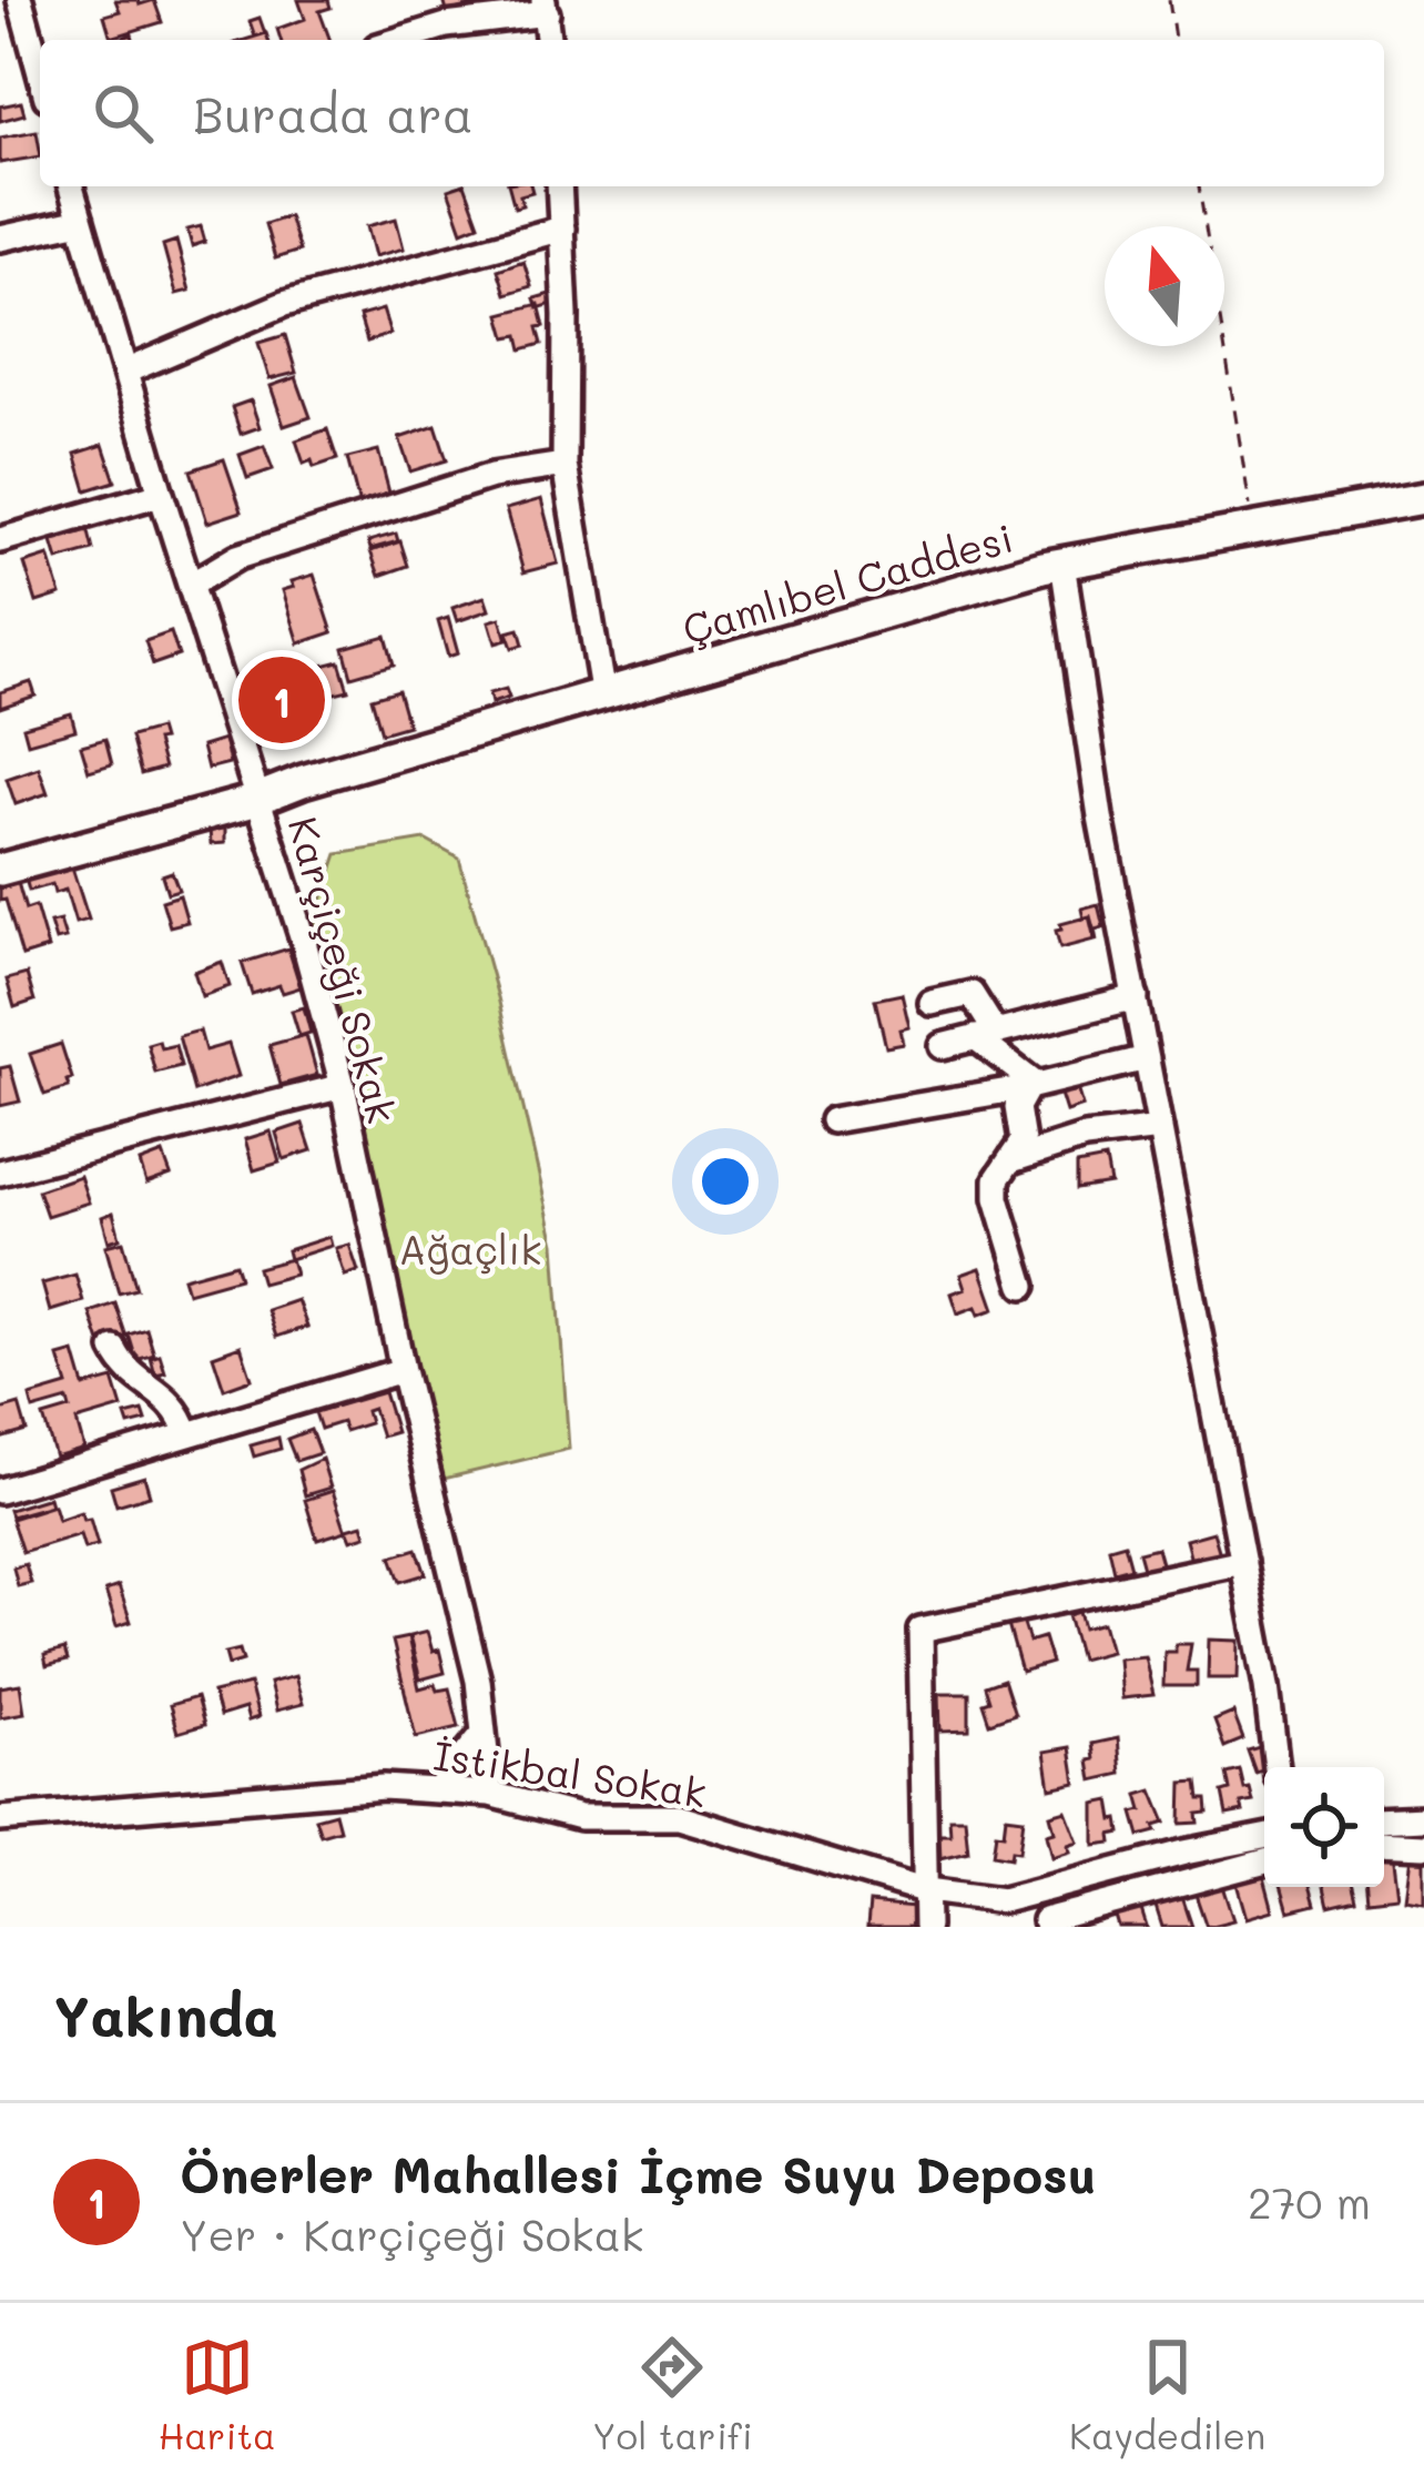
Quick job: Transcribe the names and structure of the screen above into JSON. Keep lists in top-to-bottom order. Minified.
{"streets":{"main road":["Çamlıbel Caddesi"],"street":["Karçiçeği Sokak","İstikbal Sokak"]},"crossings":[["Çamlıbel Caddesi","Karçiçeği Sokak"],["Karçiçeği Sokak","İstikbal Sokak"]],"parks":["Ağaçlık"],"north":"top","page":{"search":"Burada ara","pins":"1","heading":"Yakında","list":[{"mark":"1","name":"Önerler Mahallesi İçme Suyu Deposu","note":"Yer · Karçiçeği Sokak","value":"270 m"}],"nav":["Harita","Yol tarifi","Kaydedilen"]}}
